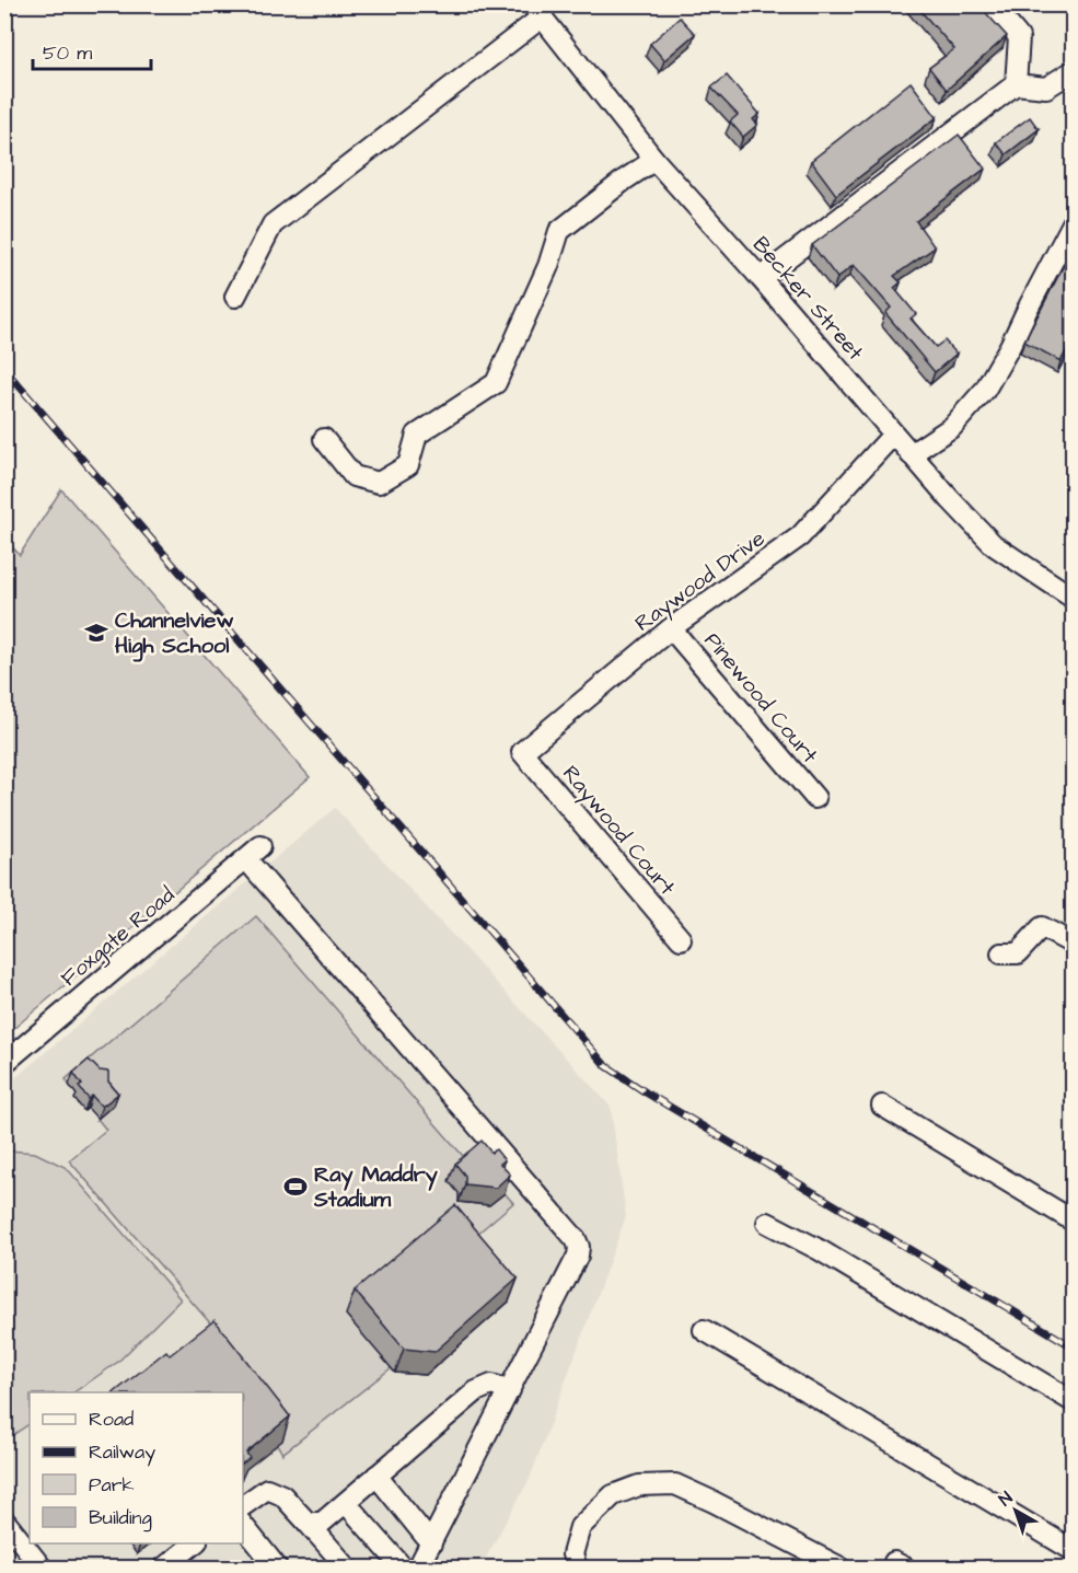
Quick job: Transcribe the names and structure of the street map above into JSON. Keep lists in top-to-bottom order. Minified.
{"streets":{"street":["Becker Street","Raywood Drive","Pinewood Court","Raywood Court","Foxgate Road"]},"crossings":[["Becker Street","Raywood Drive"],["Raywood Drive","Pinewood Court"],["Raywood Drive","Raywood Court"]],"places":{"school or university":["Channelview High School"],"sports":["Ray Maddry Stadium"]},"legend":["Road","Railway","Park","Building"],"scale_bar":"50 m","north":"top left"}
